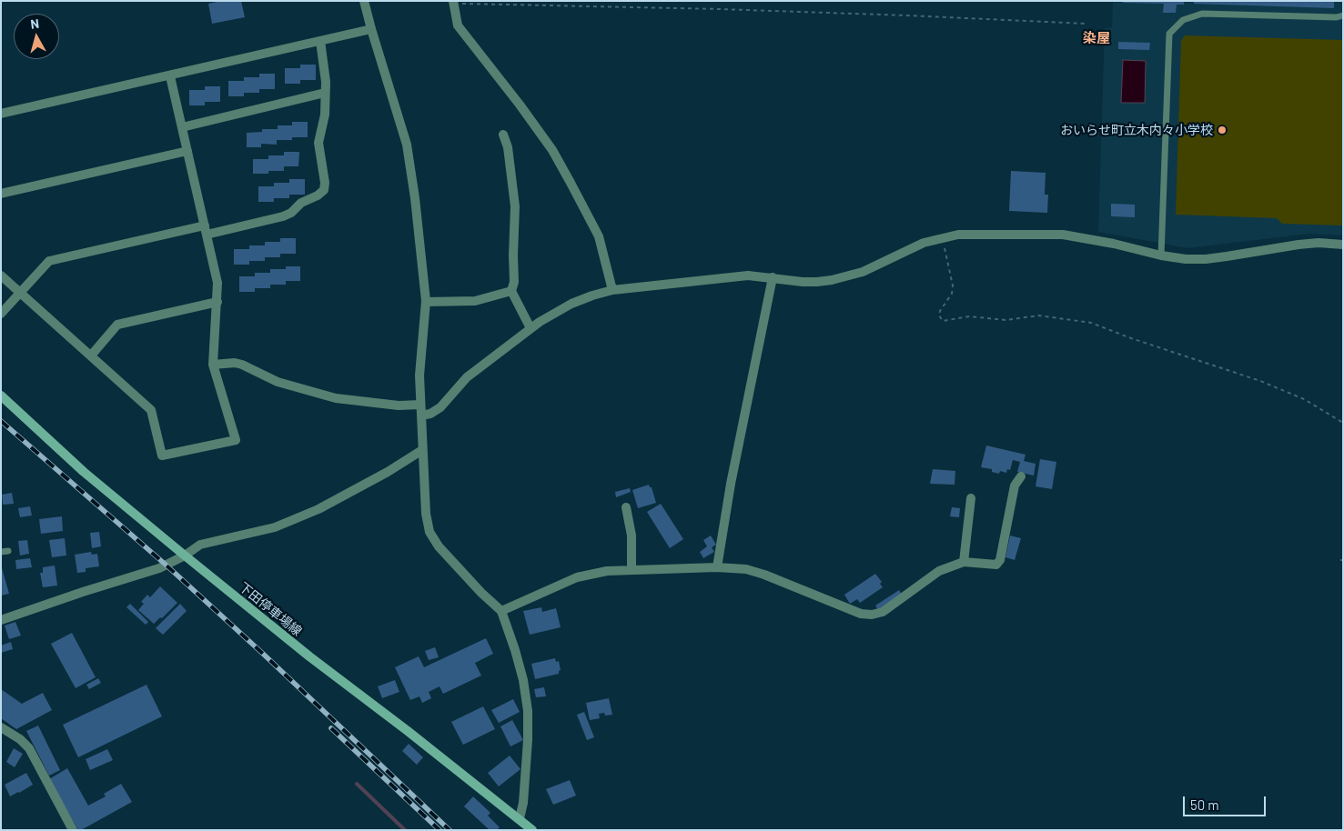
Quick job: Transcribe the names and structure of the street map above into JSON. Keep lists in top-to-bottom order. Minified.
{"streets":{"main road":["下田停車場線"]},"districts":["染屋"],"places":["おいらせ町立木内々小学校"],"scale_bar":"50 m","north":"top"}
